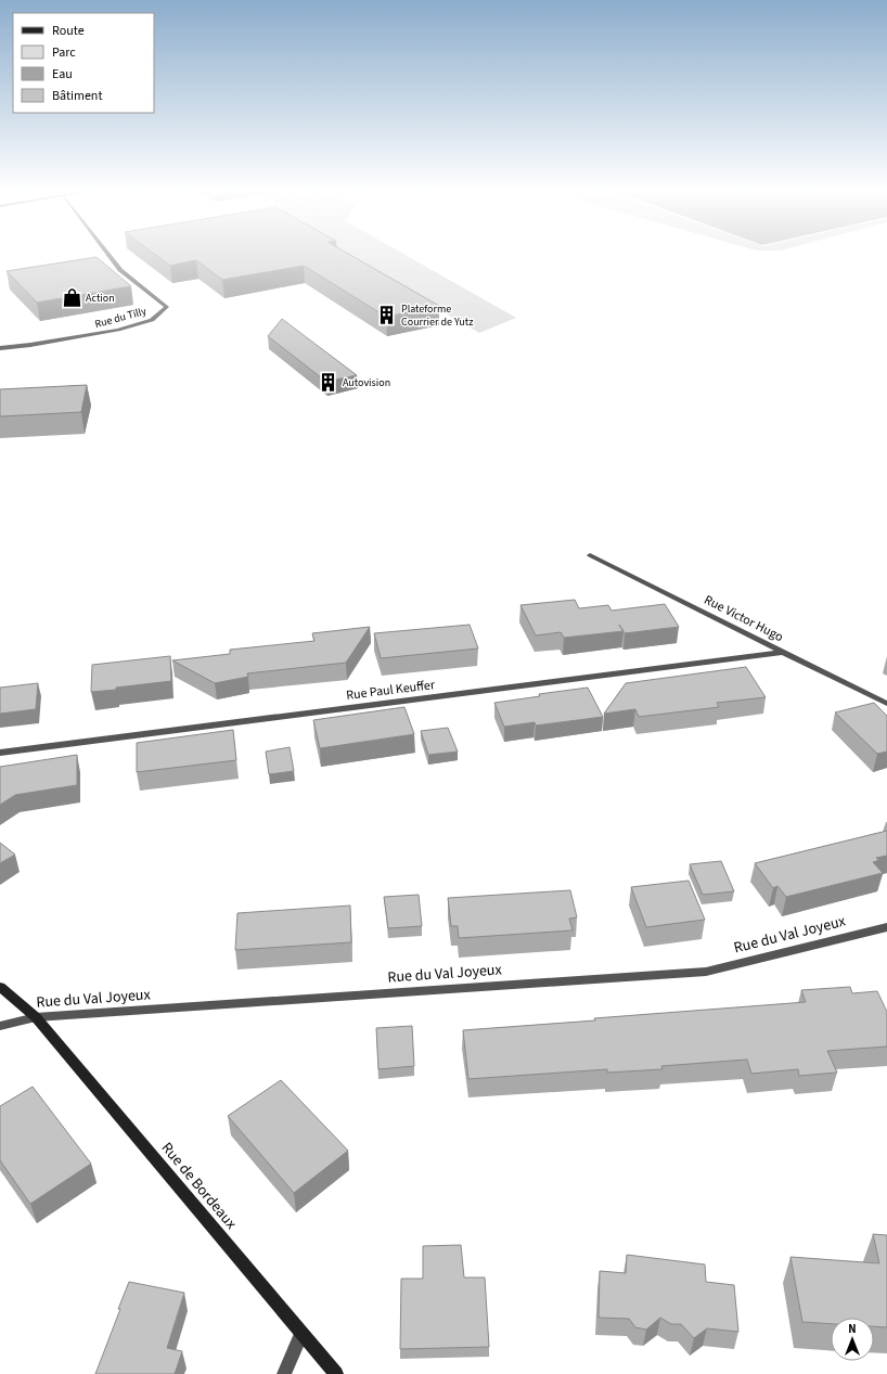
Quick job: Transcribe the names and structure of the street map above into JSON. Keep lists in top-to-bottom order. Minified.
{"streets":{"street":["Rue du Tilly","Rue Victor Hugo","Rue Paul Keuffer","Rue du Val Joyeux","Rue de Bordeaux"]},"crossings":[["Rue Victor Hugo","Rue Paul Keuffer"],["Rue du Val Joyeux","Rue de Bordeaux"]],"places":{"shop":["Action"],"building":["Plateforme Courrier de Yutz","Autovision"]},"legend":["Route","Parc","Eau","Bâtiment"],"north":"top"}
